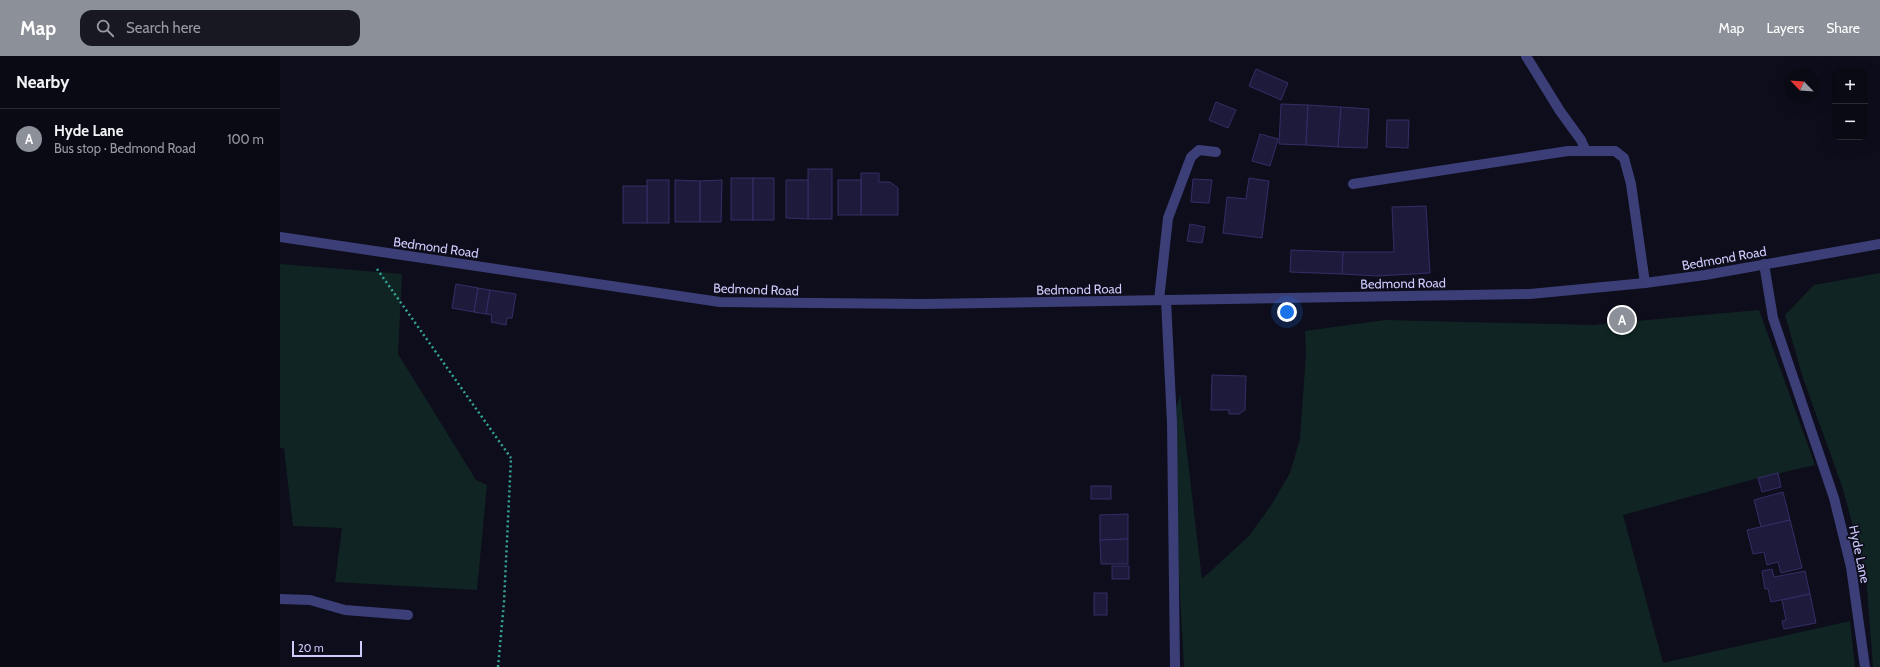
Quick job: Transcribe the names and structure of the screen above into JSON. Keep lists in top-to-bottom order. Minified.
{"streets":{"street":["Bedmond Road","Hyde Lane"]},"crossings":[["Bedmond Road","Hyde Lane"]],"scale_bar":"20 m","north":"top left","page":{"header":"Map","search":"Search here","nav":["Map","Layers","Share"],"heading":"Nearby","map_buttons":["+","−"],"list":[{"mark":"A","name":"Hyde Lane","note":"Bus stop · Bedmond Road","value":"100 m"}],"pins":"A","scale":"20 m"}}
